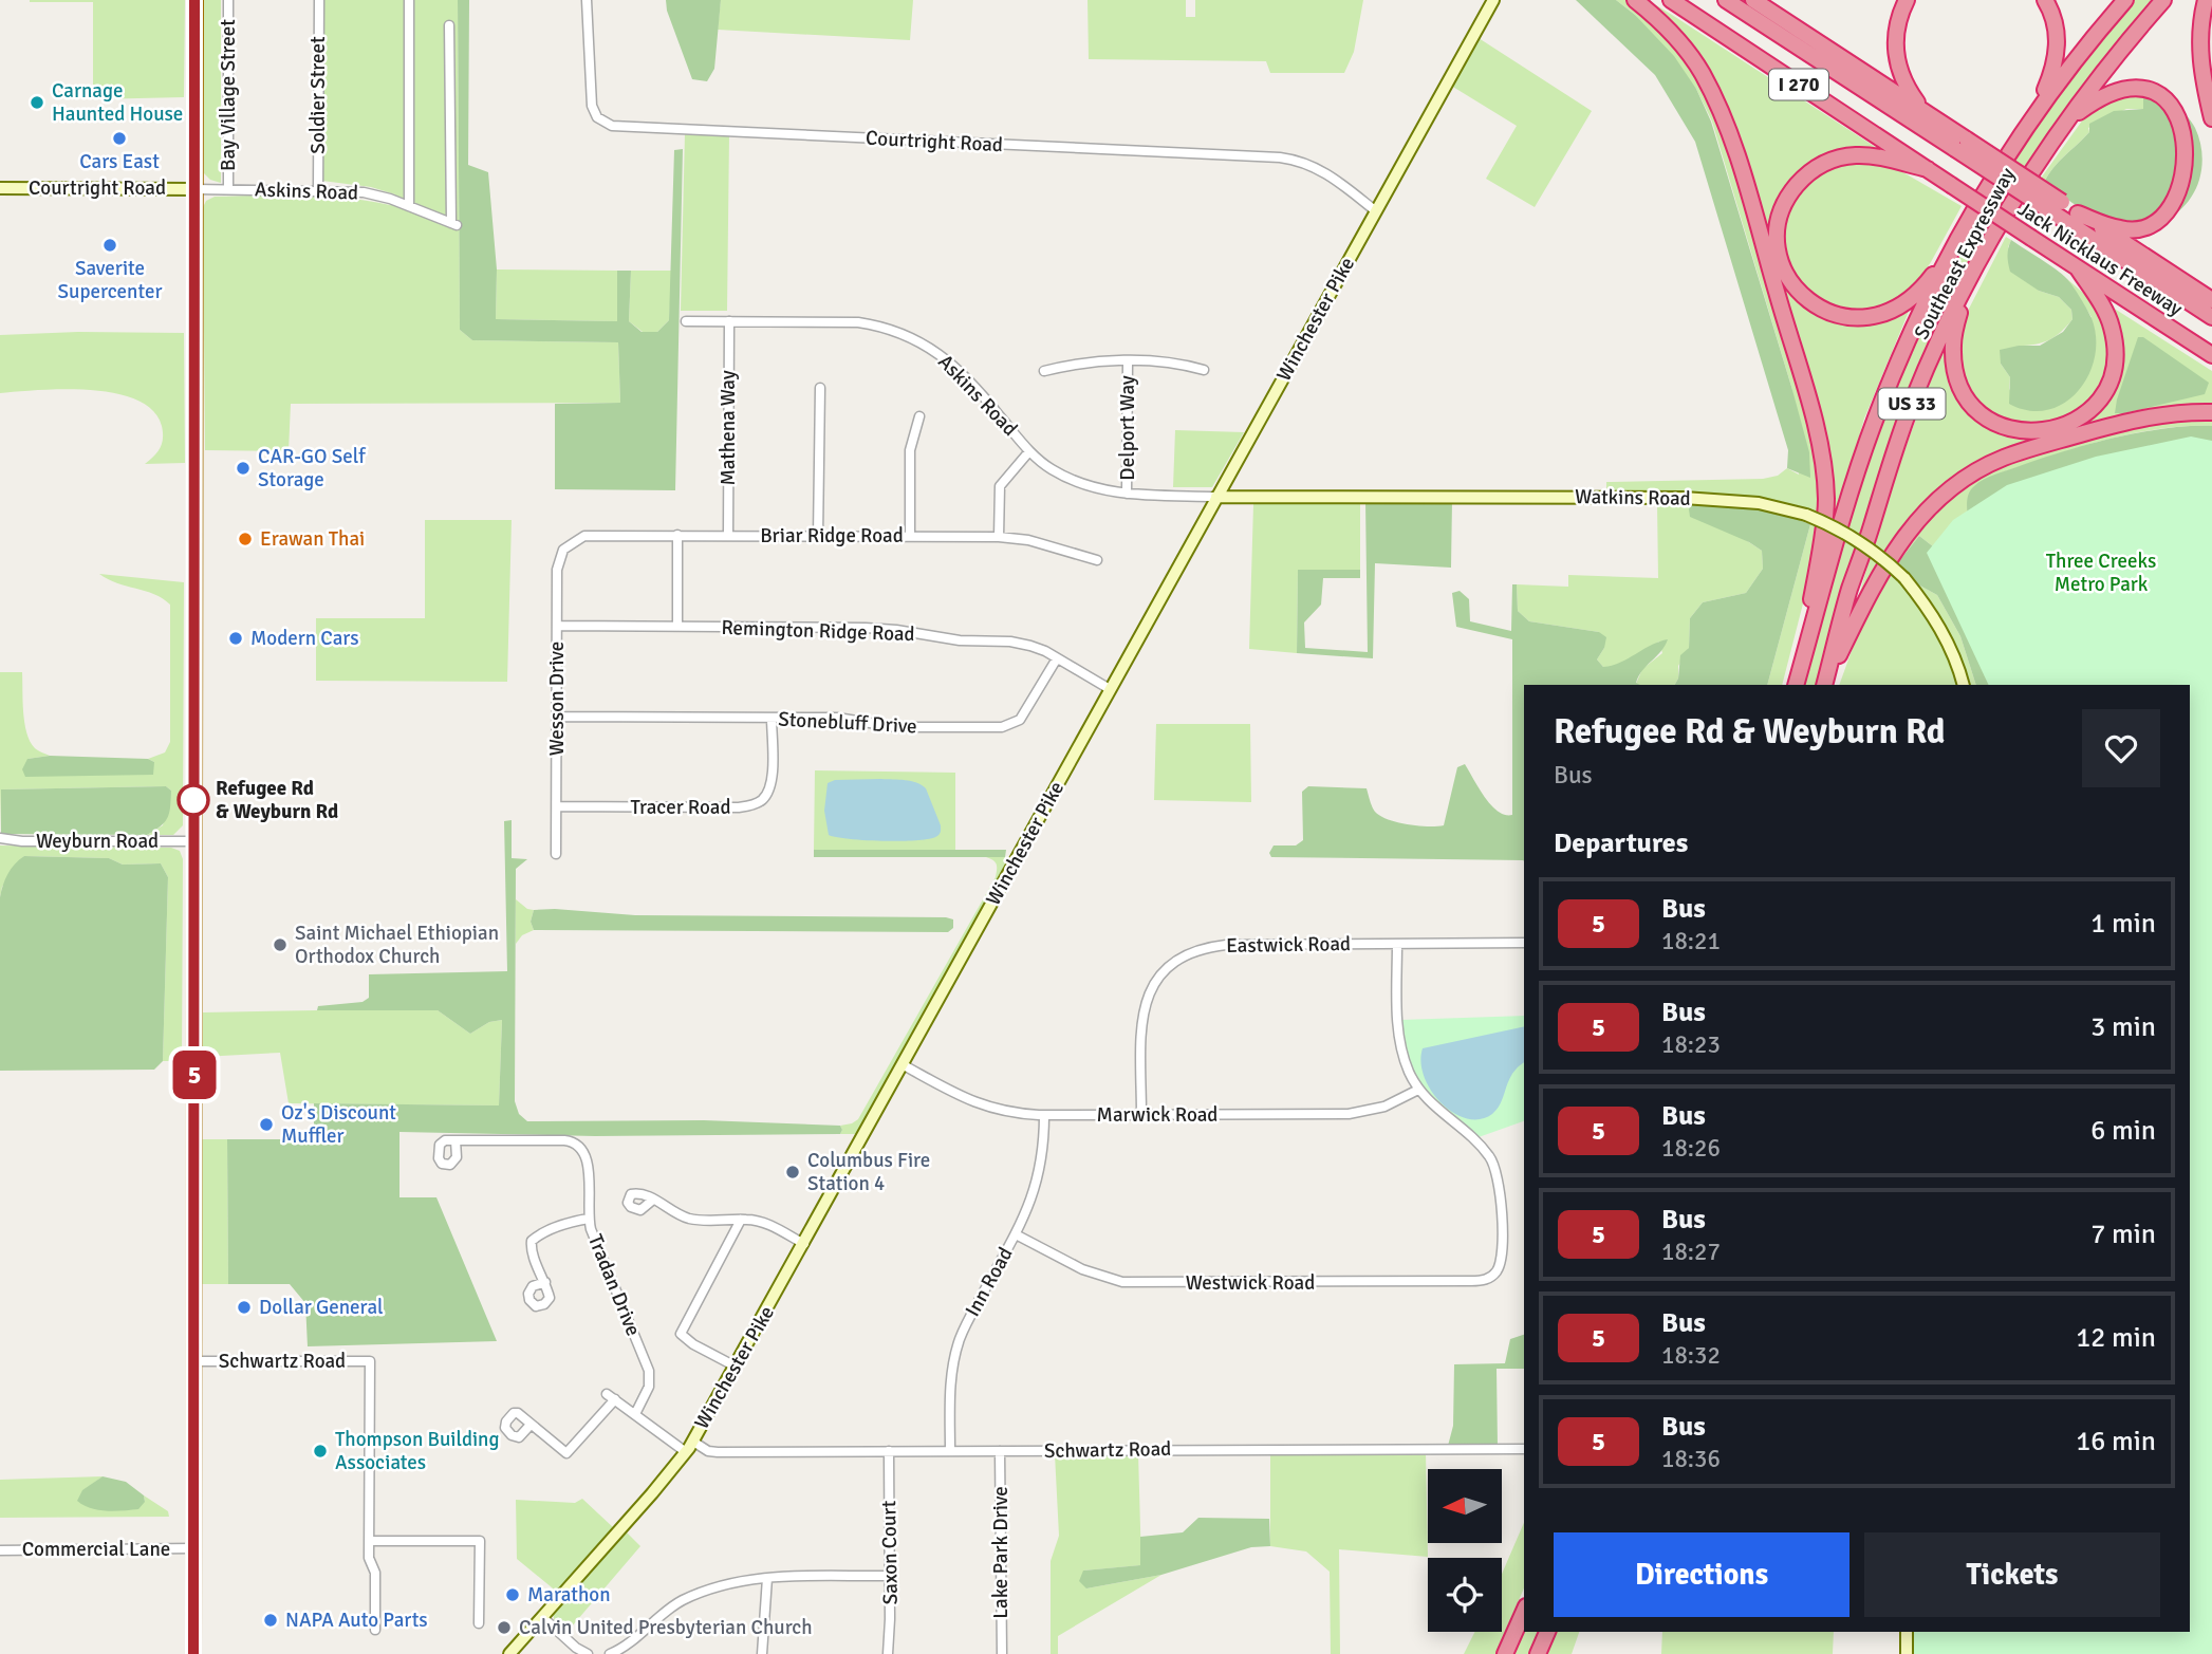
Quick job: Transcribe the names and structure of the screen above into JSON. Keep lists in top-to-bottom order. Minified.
{"streets":{"highway":["I 270","Southeast Expressway","Jack Nicklaus Freeway","US 33"],"main road":["Courtright Road","Winchester Pike","Watkins Road"],"street":["Bay Village Street","Soldier Street","Askins Road","Mathena Way","Delport Way","Briar Ridge Road","Remington Ridge Road","Wesson Drive","Stonebluff Drive","Tracer Road","Weyburn Road","Eastwick Road","Marwick Road","Inn Road","Westwick Road","Tradan Drive","Schwartz Road","Commercial Lane","Saxon Court","Lake Park Drive"]},"crossings":[["Bay Village Street","Askins Road"],["Soldier Street","Askins Road"],["Courtright Road","Askins Road"],["Courtright Road","Winchester Pike"],["Askins Road","Winchester Pike"],["Askins Road","Mathena Way"],["Askins Road","Delport Way"],["Askins Road","Watkins Road"],["Winchester Pike","Watkins Road"],["Winchester Pike","Remington Ridge Road"],["Winchester Pike","Marwick Road"],["Winchester Pike","Schwartz Road"],["Mathena Way","Briar Ridge Road"],["Briar Ridge Road","Wesson Drive"],["Remington Ridge Road","Wesson Drive"],["Remington Ridge Road","Stonebluff Drive"],["Wesson Drive","Stonebluff Drive"],["Wesson Drive","Tracer Road"],["Stonebluff Drive","Tracer Road"],["Eastwick Road","Marwick Road"],["Marwick Road","Inn Road"],["Marwick Road","Westwick Road"],["Inn Road","Westwick Road"],["Inn Road","Schwartz Road"],["Schwartz Road","Saxon Court"],["Schwartz Road","Lake Park Drive"]],"parks":["Three Creeks Metro Park"],"places":["Carnage Haunted House","Cars East","Saverite Supercenter","CAR-GO Self Storage","Erawan Thai","Modern Cars","Refugee Rd & Weyburn Rd","Saint Michael Ethiopian Orthodox Church","Oz's Discount Muffler","Columbus Fire Station 4","Dollar General","Thompson Building Associates","Marathon","NAPA Auto Parts","Calvin United Presbyterian Church"],"lines":["bus line 5"],"north":"left","page":{"on_map":"5","heading":[["Refugee Rd & Weyburn Rd","Bus"],"Departures"],"list":[{"mark":"5","name":"Bus","note":"18:21","value":"1 min"},{"mark":"5","name":"Bus","note":"18:23","value":"3 min"},{"mark":"5","name":"Bus","note":"18:26","value":"6 min"},{"mark":"5","name":"Bus","note":"18:27","value":"7 min"},{"mark":"5","name":"Bus","note":"18:32","value":"12 min"},{"mark":"5","name":"Bus","note":"18:36","value":"16 min"}],"buttons":["Directions","Tickets"]}}
